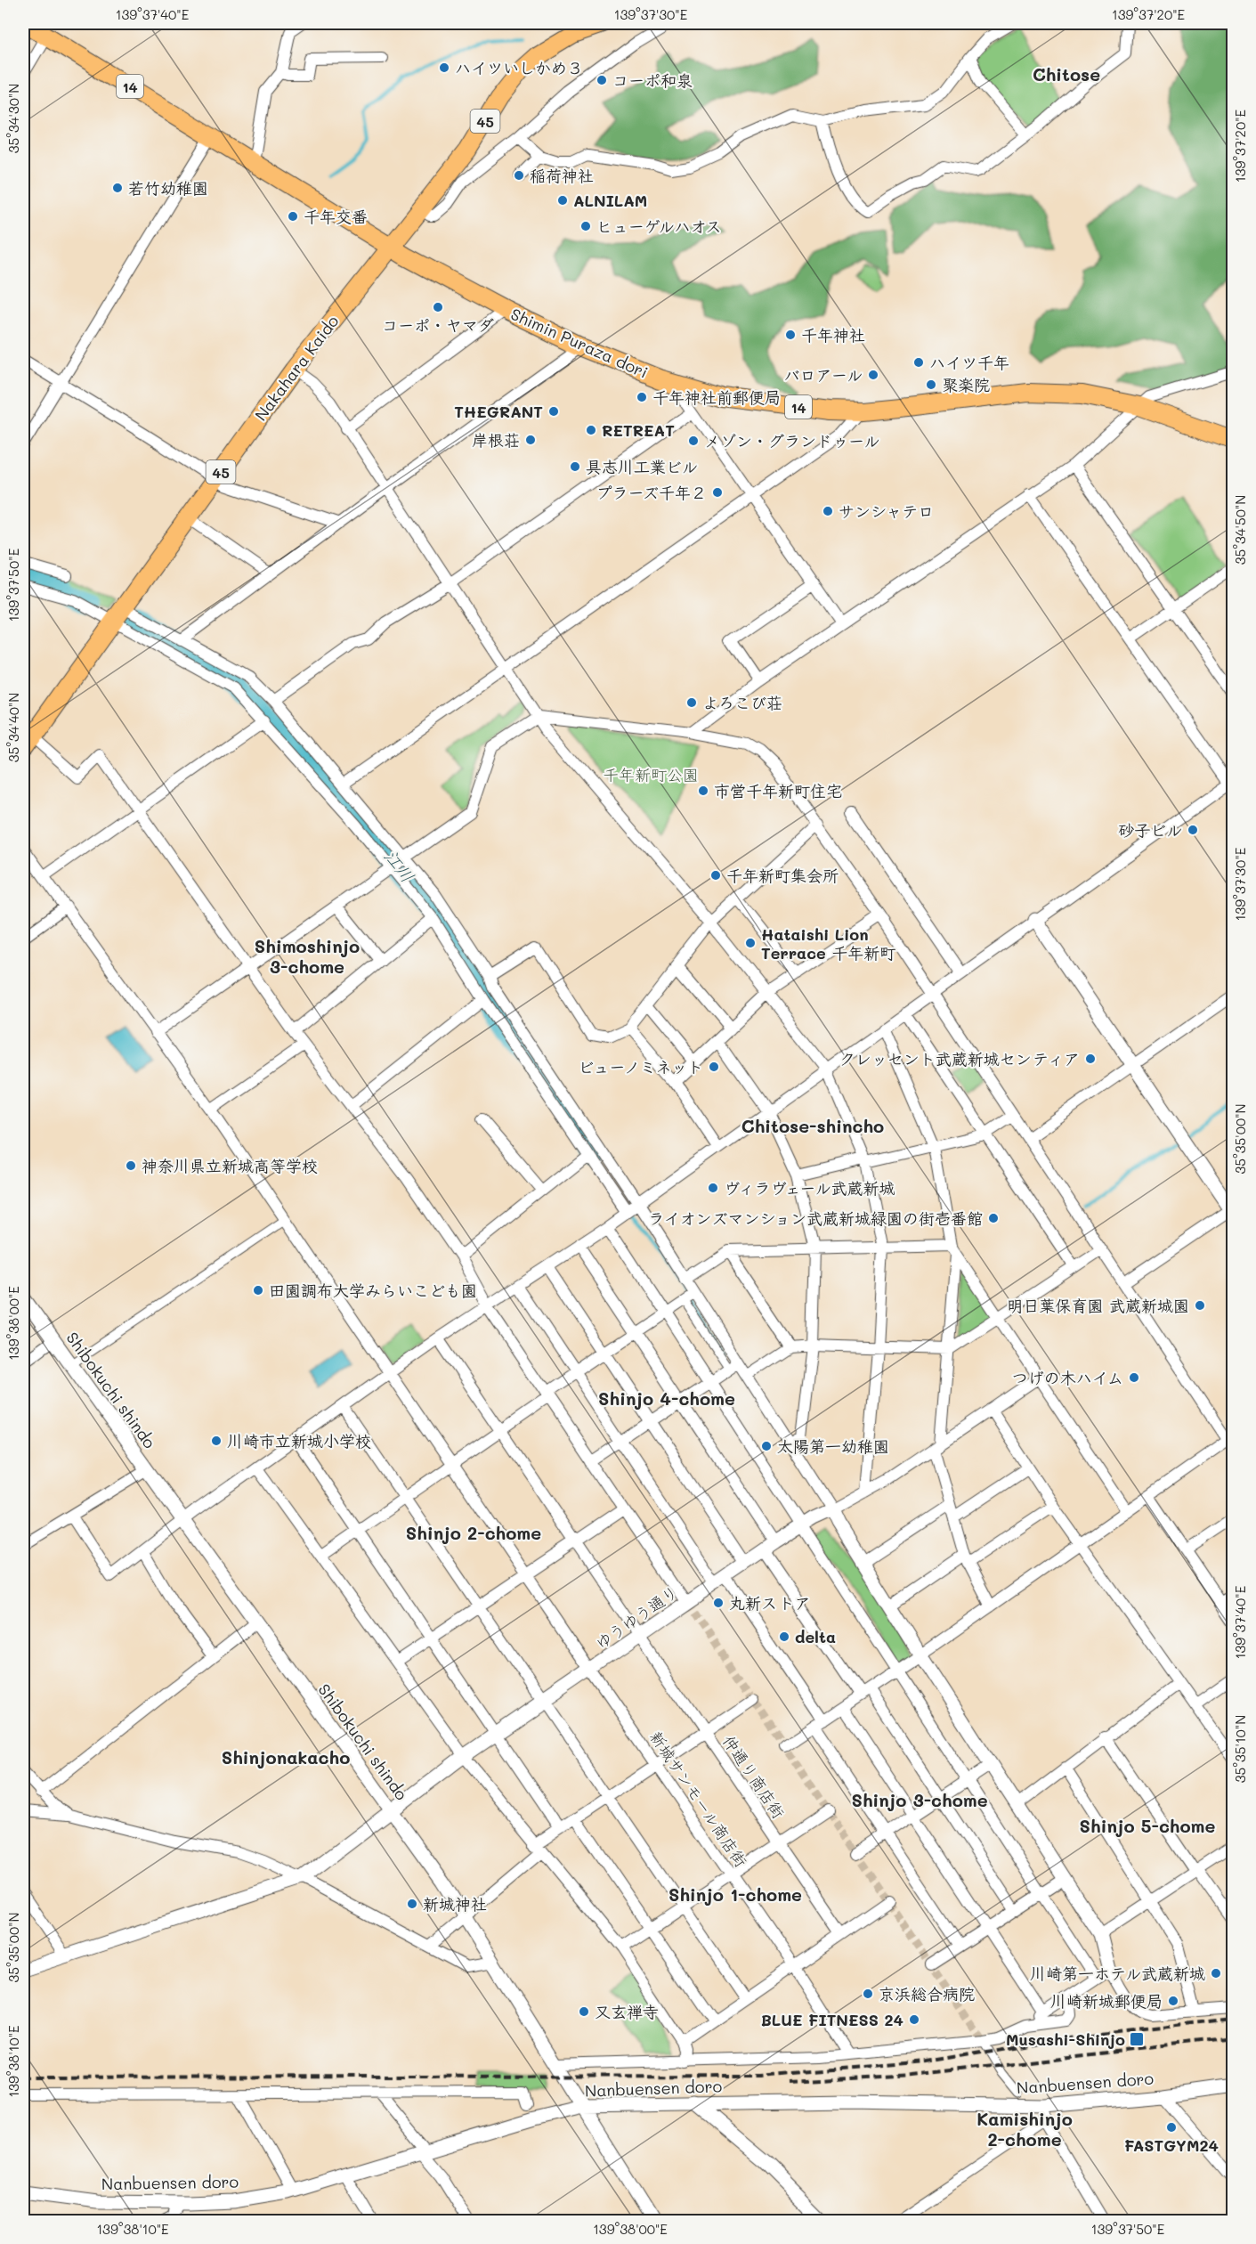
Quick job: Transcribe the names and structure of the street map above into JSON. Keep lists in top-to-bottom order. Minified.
{"streets":{"main road":["14","45","Shimin Puraza dori","Nakahara Kaido"],"street":["Shibokuchi shindo","ゆうゆう通り","仲通り商店街","新城サンモール商店街","Nanbuensen doro"]},"crossings":[["Shimin Puraza dori","Nakahara Kaido"],["Shibokuchi shindo","ゆうゆう通り"],["Shibokuchi shindo","Nanbuensen doro"],["ゆうゆう通り","仲通り商店街"],["ゆうゆう通り","新城サンモール商店街"]],"districts":["Chitose","Shimoshinjo 3-chome","Chitose-shincho","Shinjo 4-chome","Shinjo 2-chome","Shinjonakacho","Shinjo 3-chome","Shinjo 5-chome","Shinjo 1-chome","Kamishinjo 2-chome"],"water":["江川"],"parks":["千年新町公園"],"places":{"other":["ハイツいしかめ３","コーポ和泉","稲荷神社","若竹幼稚園","ALNILAM","千年交番","ヒューゲルハオス","コーポ・ヤマダ","千年神社","ハイツ千年","バロアール","聚楽院","千年神社前郵便局","THEGRANT","RETREAT","岸根荘","メゾン・グランドゥール","具志川工業ビル","プラーズ千年２","サンシャテロ","よろこび荘","市営千年新町住宅","砂子ビル","千年新町集会所","Hataishi Lion Terrace 千年新町","クレッセント武蔵新城センティア","ビューノミネット","神奈川県立新城高等学校","ヴィラヴェール武蔵新城","ライオンズマンション武蔵新城緑園の街壱番館","田園調布大学みらいこども園","明日葉保育園 武蔵新城園","つげの木ハイム","川崎市立新城小学校","太陽第一幼稚園","丸新ストア","delta","新城神社","川崎第一ホテル武蔵新城","京浜総合病院","川崎新城郵便局","又玄禅寺","BLUE FITNESS 24","FASTGYM24"],"transit":["Musashi-Shinjo"]},"coordinates":["139°37'40\"E","139°37'30\"E","139°37'20\"E","35°34'30\"N","35°34'50\"N","139°37'50\"E","35°34'40\"N","35°35'00\"N","139°38'00\"E","35°35'10\"N","139°38'10\"E"]}
